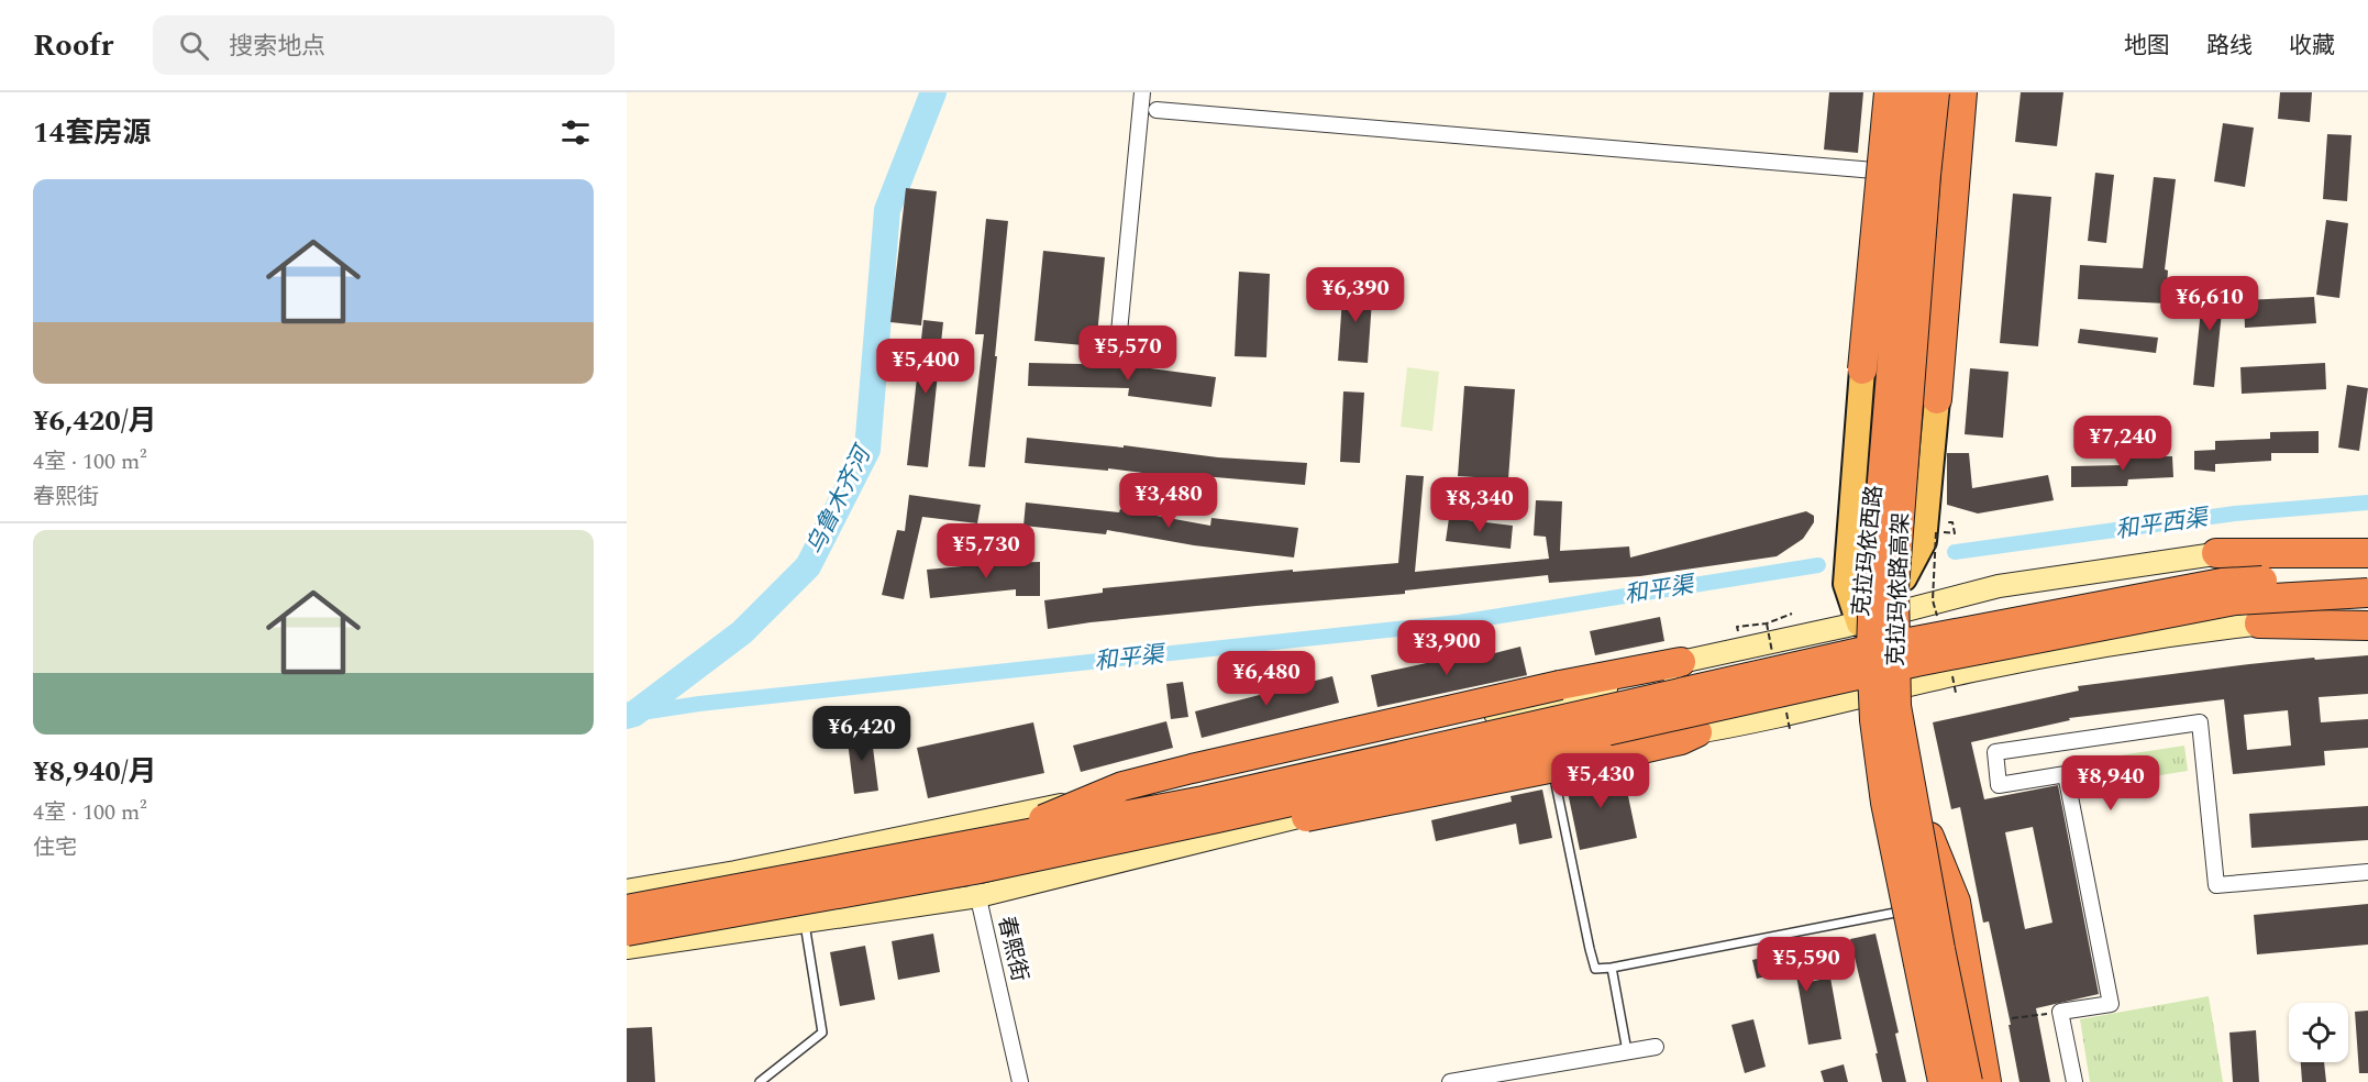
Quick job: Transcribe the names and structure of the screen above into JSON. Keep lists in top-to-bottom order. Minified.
{"streets":{"highway":["克拉玛依路高架"],"main road":["克拉玛依西路"],"street":["春熙街"]},"crossings":[["克拉玛依西路","克拉玛依路高架"]],"water":["乌鲁木齐河","和平西渠","和平渠"],"page":{"header":"Roofr","search":"搜索地点","nav":["地图","路线","收藏"],"heading":"14套房源","list":[{"name":"¥6,420/月","note":"4室 · 100 m² · 春熙街"},{"name":"¥8,940/月","note":"4室 · 100 m² · 住宅"}],"price":["¥6,390","¥6,610","¥5,570","¥5,400","¥7,240","¥3,480","¥8,340","¥5,730","¥3,900","¥6,480","¥6,420","¥5,430","¥8,940","¥5,590"]}}
